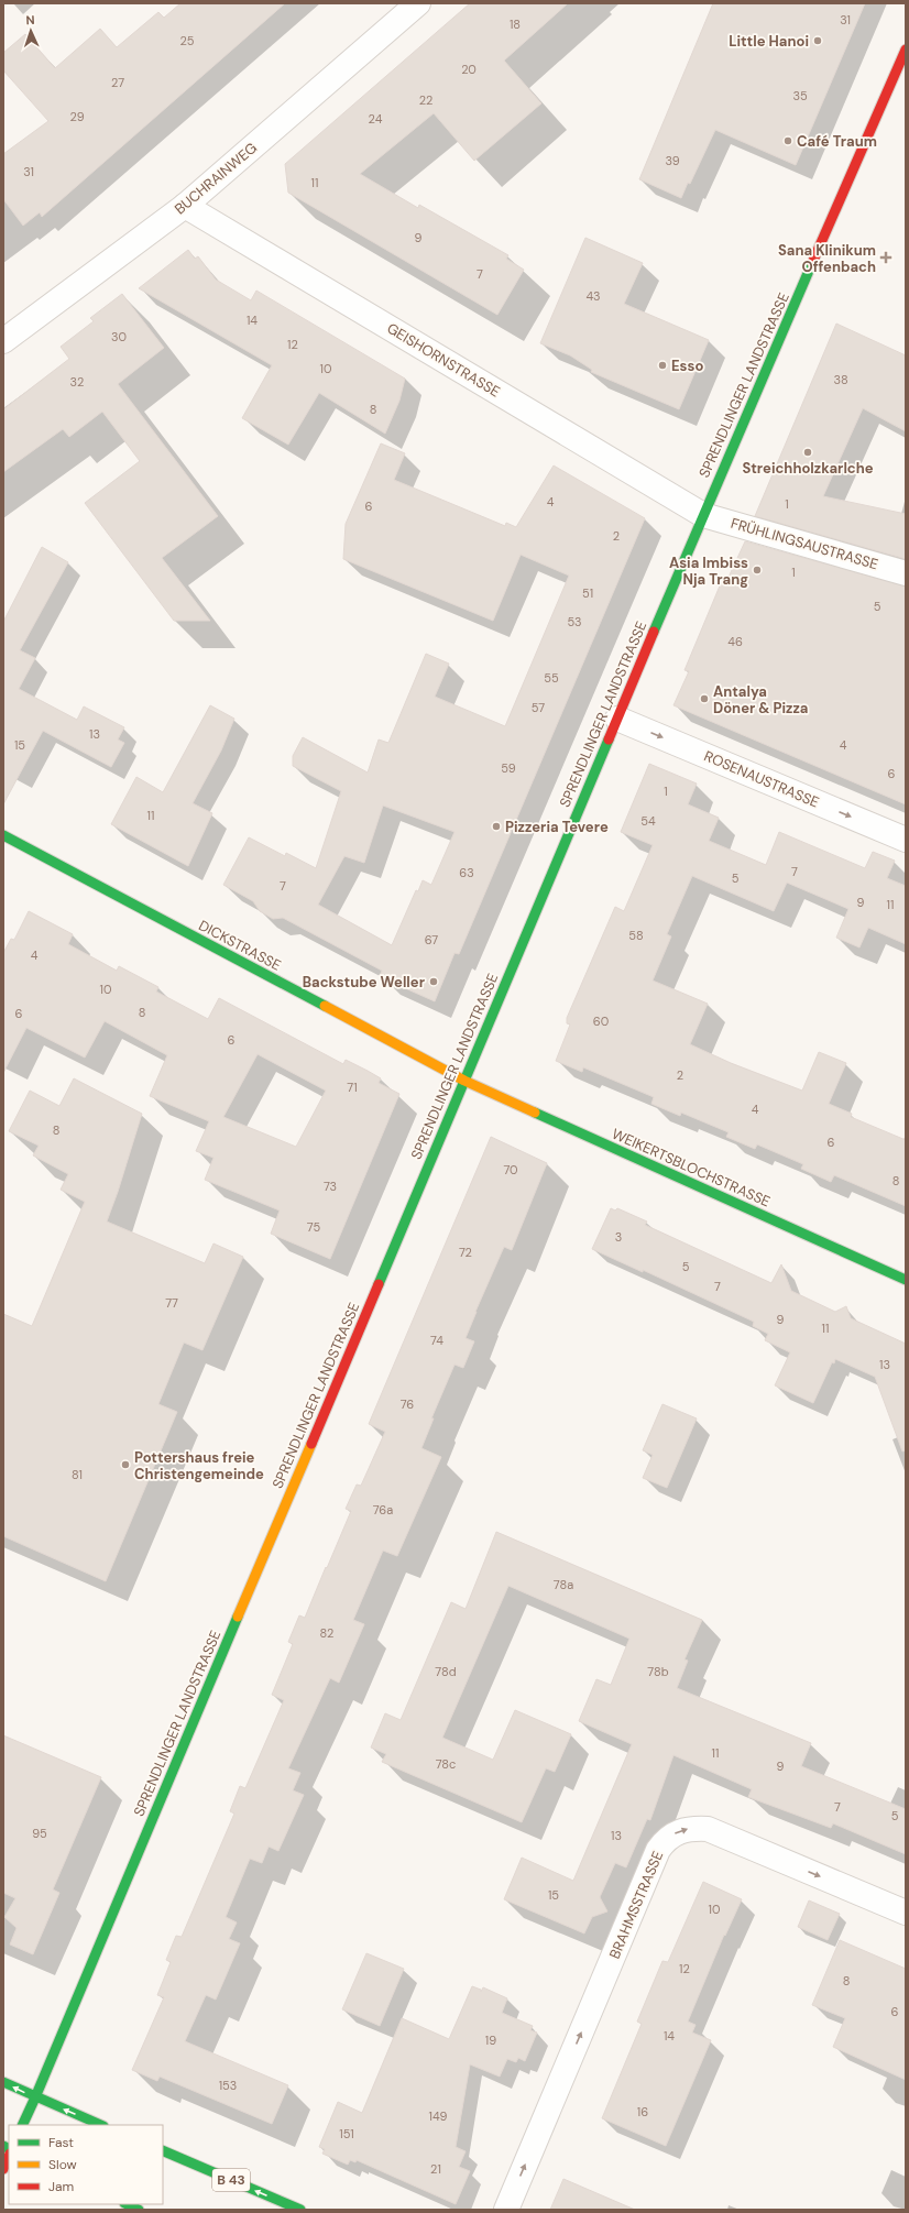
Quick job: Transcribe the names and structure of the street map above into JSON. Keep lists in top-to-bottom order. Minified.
{"streets":{"main road":["SPRENDLINGER LANDSTRASSE","DICKSTRASSE","WEIKERTSBLOCHSTRASSE","B 43"],"street":["BUCHRAINWEG","GEISHORNSTRASSE","FRÜHLINGSAUSTRASSE","ROSENAUSTRASSE","BRAHMSSTRASSE"]},"crossings":[["BUCHRAINWEG","GEISHORNSTRASSE"],["GEISHORNSTRASSE","SPRENDLINGER LANDSTRASSE"],["GEISHORNSTRASSE","FRÜHLINGSAUSTRASSE"],["SPRENDLINGER LANDSTRASSE","FRÜHLINGSAUSTRASSE"],["SPRENDLINGER LANDSTRASSE","ROSENAUSTRASSE"],["SPRENDLINGER LANDSTRASSE","DICKSTRASSE"],["SPRENDLINGER LANDSTRASSE","WEIKERTSBLOCHSTRASSE"],["DICKSTRASSE","WEIKERTSBLOCHSTRASSE"]],"one_way":["ROSENAUSTRASSE"],"places":{"other":["Little Hanoi","Café Traum","Esso","Streichholzkarlche","Asia Imbiss Nja Trang","Antalya Döner & Pizza","Pizzeria Tevere","Backstube Weller","Pottershaus freie Christengemeinde"],"health":["Sana Klinikum Offenbach"]},"house_numbers":["31","18","25","20","27","35","22","29","24","39","31","11","9","7","43","14","30","12","10","38","32","8","4","1","6","2","1","51","5","53","46","55","57","13","15","4","59","6","1","11","54","7","63","5","7","9","11","58","67","4","10","8","6","60","6","2","71","4","8","6","70","8","73","75","3","72","5","7","77","9","11","74","13","76","81","76a","78a","82","78d","78b","11","78c","9","7","5","95","13","15","10","12","8","6","14","19","153","16","149","151","21"],"legend":["Fast","Slow","Jam"],"north":"top"}
